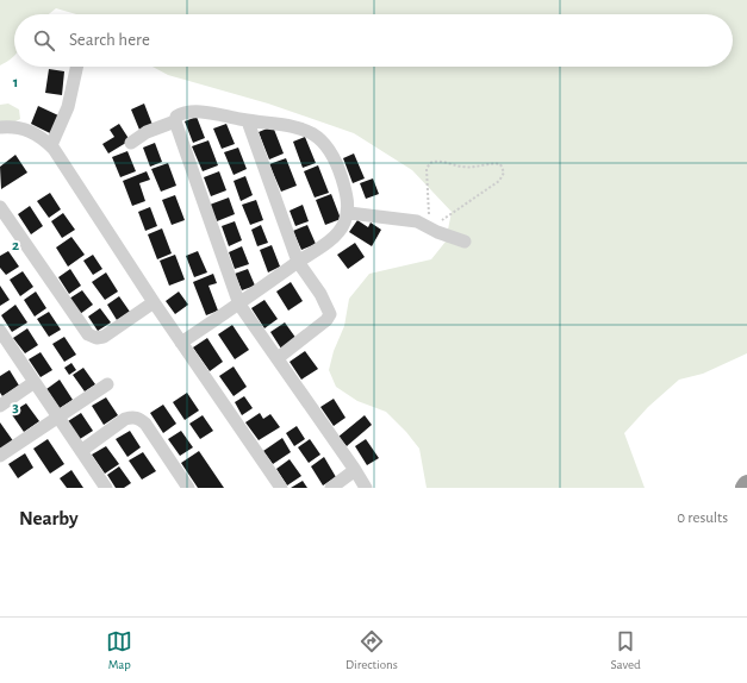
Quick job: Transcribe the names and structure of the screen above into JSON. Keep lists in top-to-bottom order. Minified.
{"page":{"search":"Search here","heading":["Nearby","0 results"],"nav":["Map","Directions","Saved"]},"grid":{"rows":["1","2","3"]}}
